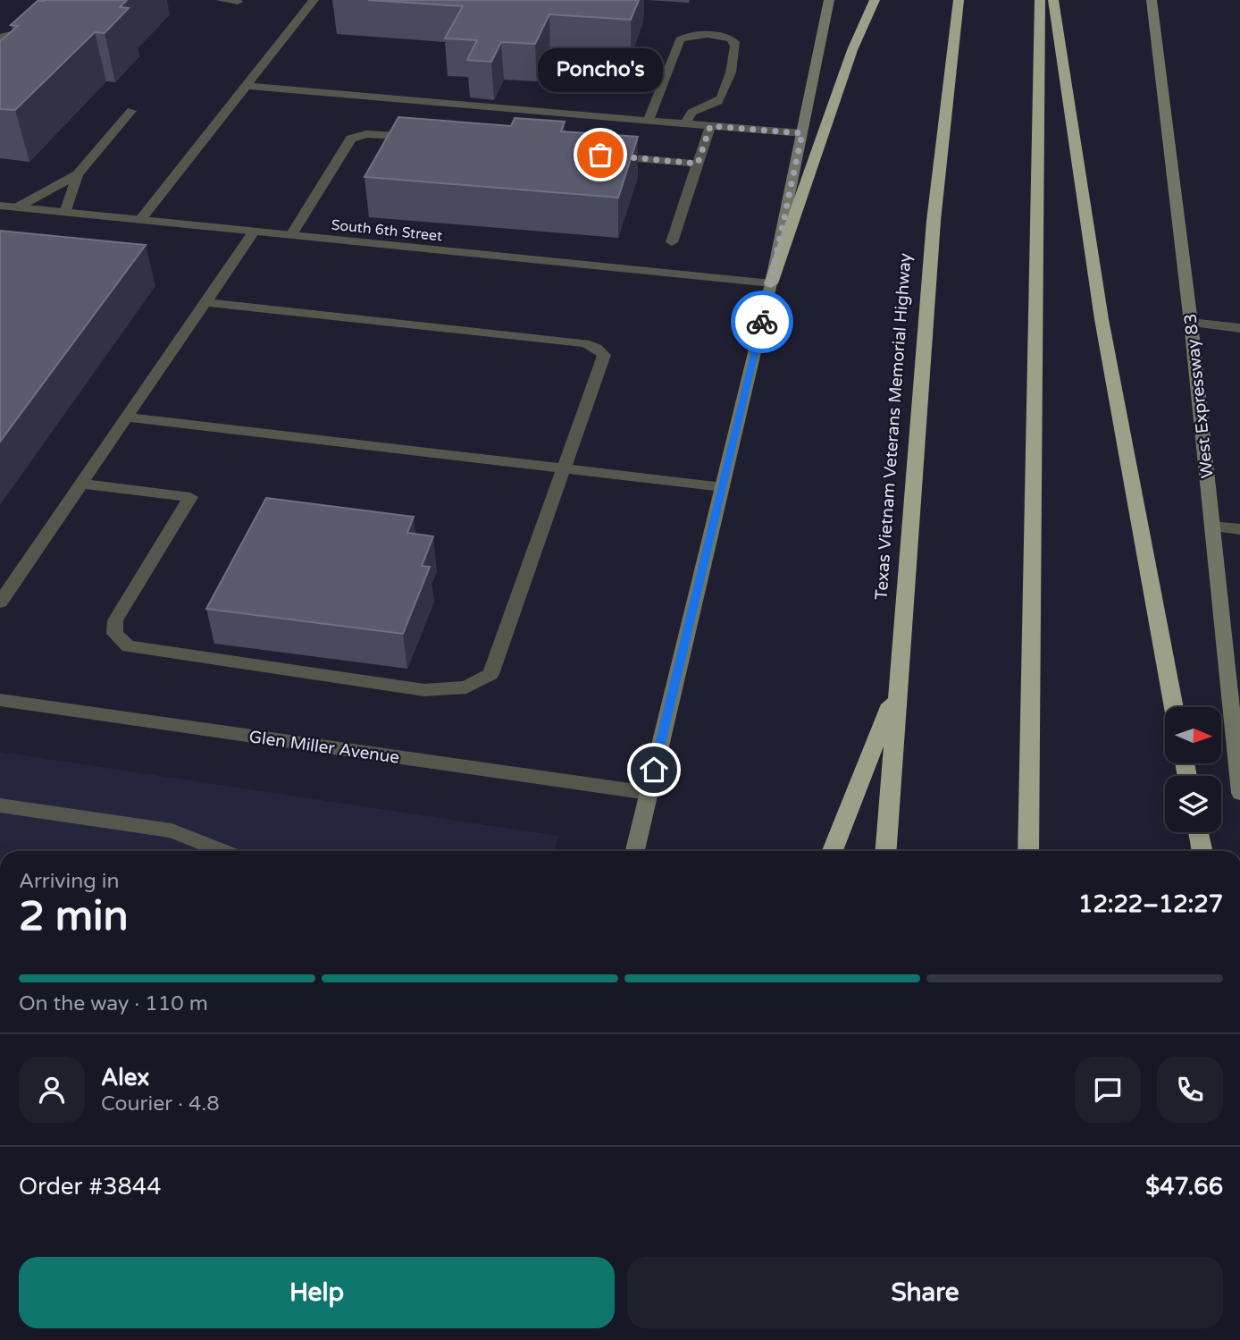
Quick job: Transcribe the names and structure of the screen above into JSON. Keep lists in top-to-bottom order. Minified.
{"streets":{"highway":["Texas Vietnam Veterans Memorial Highway"],"main road":["West Expressway 83"],"street":["South 6th Street","Glen Miller Avenue"]},"places":["Poncho's"],"north":"right","page":{"bubble":"Poncho's","heading":["2 min","Arriving in","12:22–12:27"],"panel":["Alex","Courier · 4.8","Order #3844","$47.66"],"bar":"On the way · 110 m","buttons":["Help","Share"]}}
